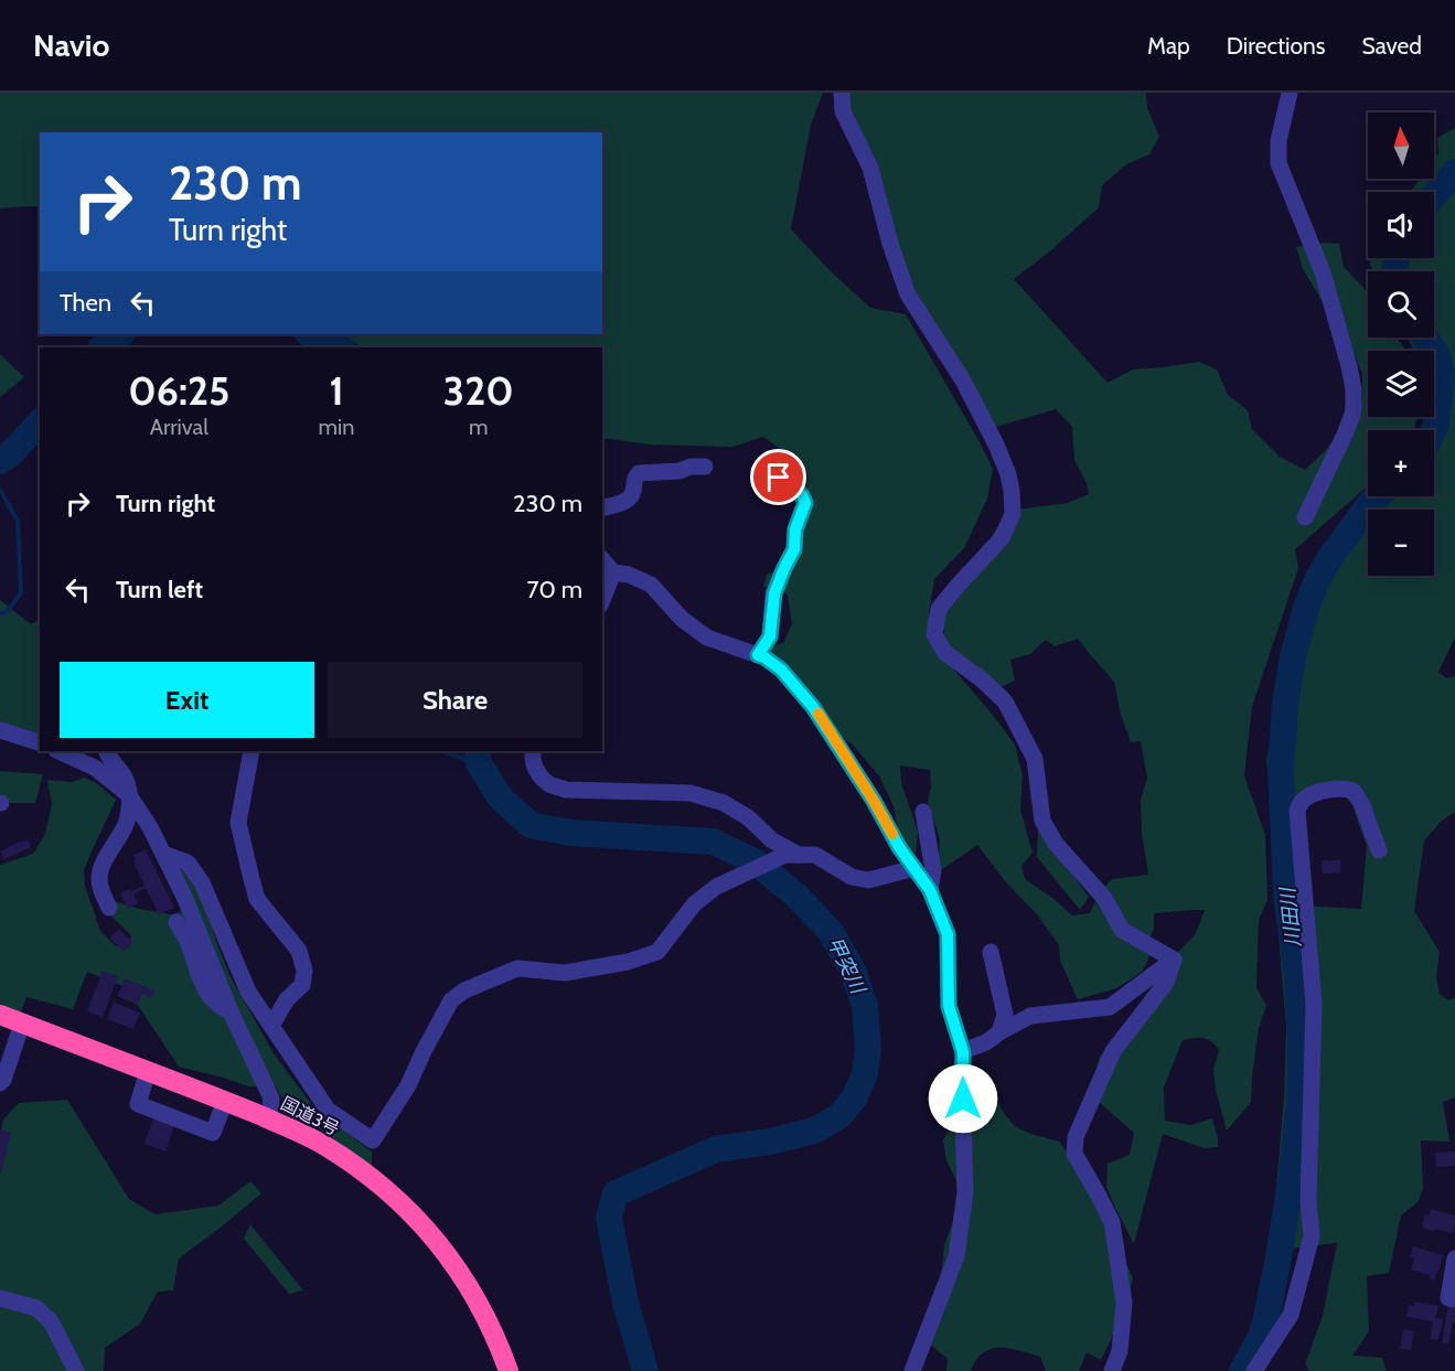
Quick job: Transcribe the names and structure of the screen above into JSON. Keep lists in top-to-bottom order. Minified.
{"streets":{"highway":["国道3号"]},"water":["川田川","甲突川"],"north":"top","page":{"header":"Navio","nav":["Map","Directions","Saved"],"map_buttons":["+","−"],"turn":["230 m","Turn right"],"then":"Then","eta":["06:25","Arrival","1","min","320","m"],"list":[{"name":"Turn right","value":"230 m"},{"name":"Turn left","value":"70 m"}],"buttons":["Exit","Share"]}}
